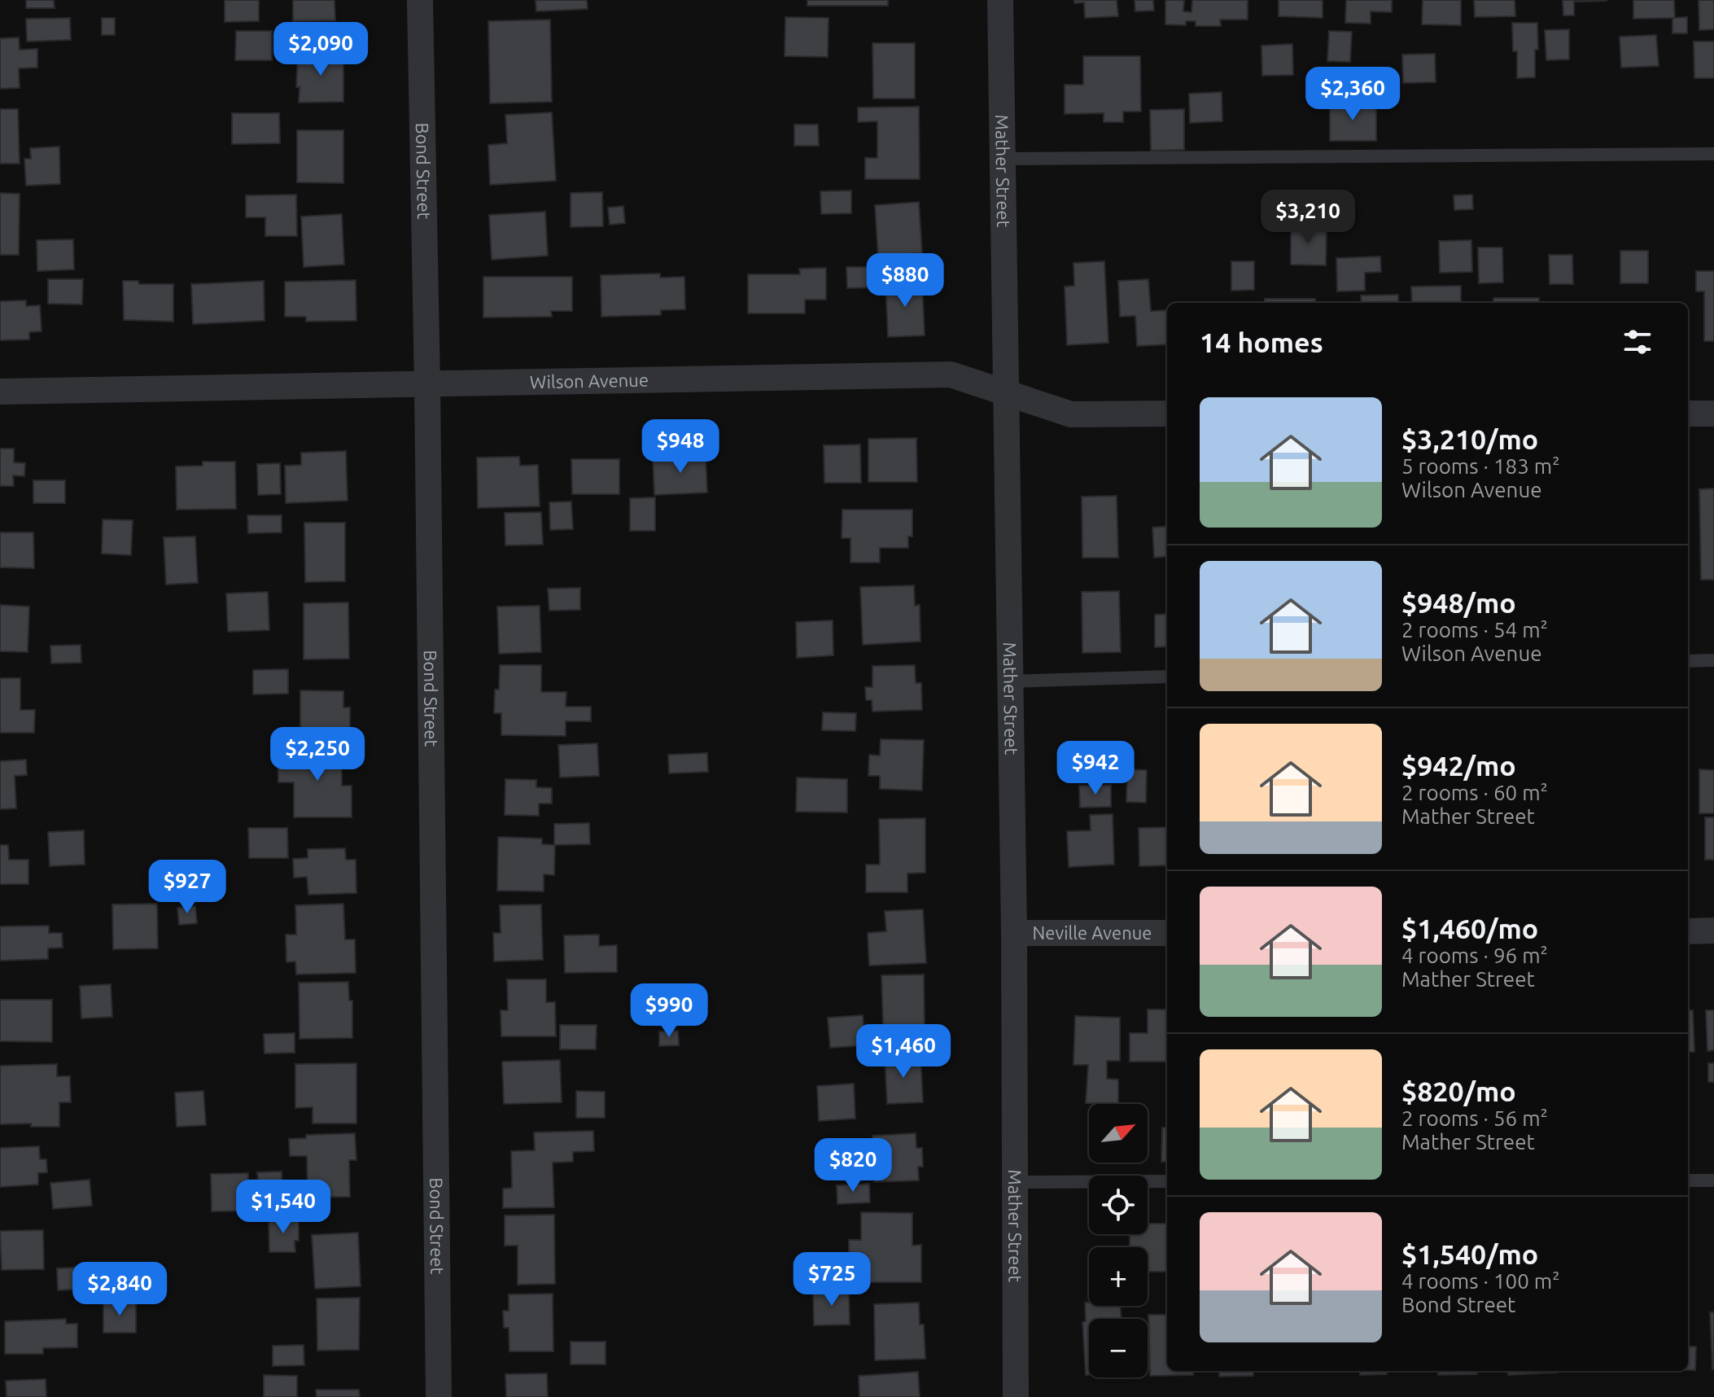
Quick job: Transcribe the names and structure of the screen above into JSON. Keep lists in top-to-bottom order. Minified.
{"streets":{"street":["Bond Street","Mather Street","Wilson Avenue","Neville Avenue"]},"crossings":[["Bond Street","Wilson Avenue"],["Mather Street","Wilson Avenue"],["Mather Street","Neville Avenue"]],"north":"top right","page":{"price":["$2,090","$2,360","$3,210","$880","$948","$2,250","$942","$927","$990","$1,460","$820","$1,540","$725","$2,840"],"heading":"14 homes","list":[{"name":"$3,210/mo","note":"5 rooms · 183 m² · Wilson Avenue"},{"name":"$948/mo","note":"2 rooms · 54 m² · Wilson Avenue"},{"name":"$942/mo","note":"2 rooms · 60 m² · Mather Street"},{"name":"$1,460/mo","note":"4 rooms · 96 m² · Mather Street"},{"name":"$820/mo","note":"2 rooms · 56 m² · Mather Street"},{"name":"$1,540/mo","note":"4 rooms · 100 m² · Bond Street"}],"map_buttons":["+","−"]}}
